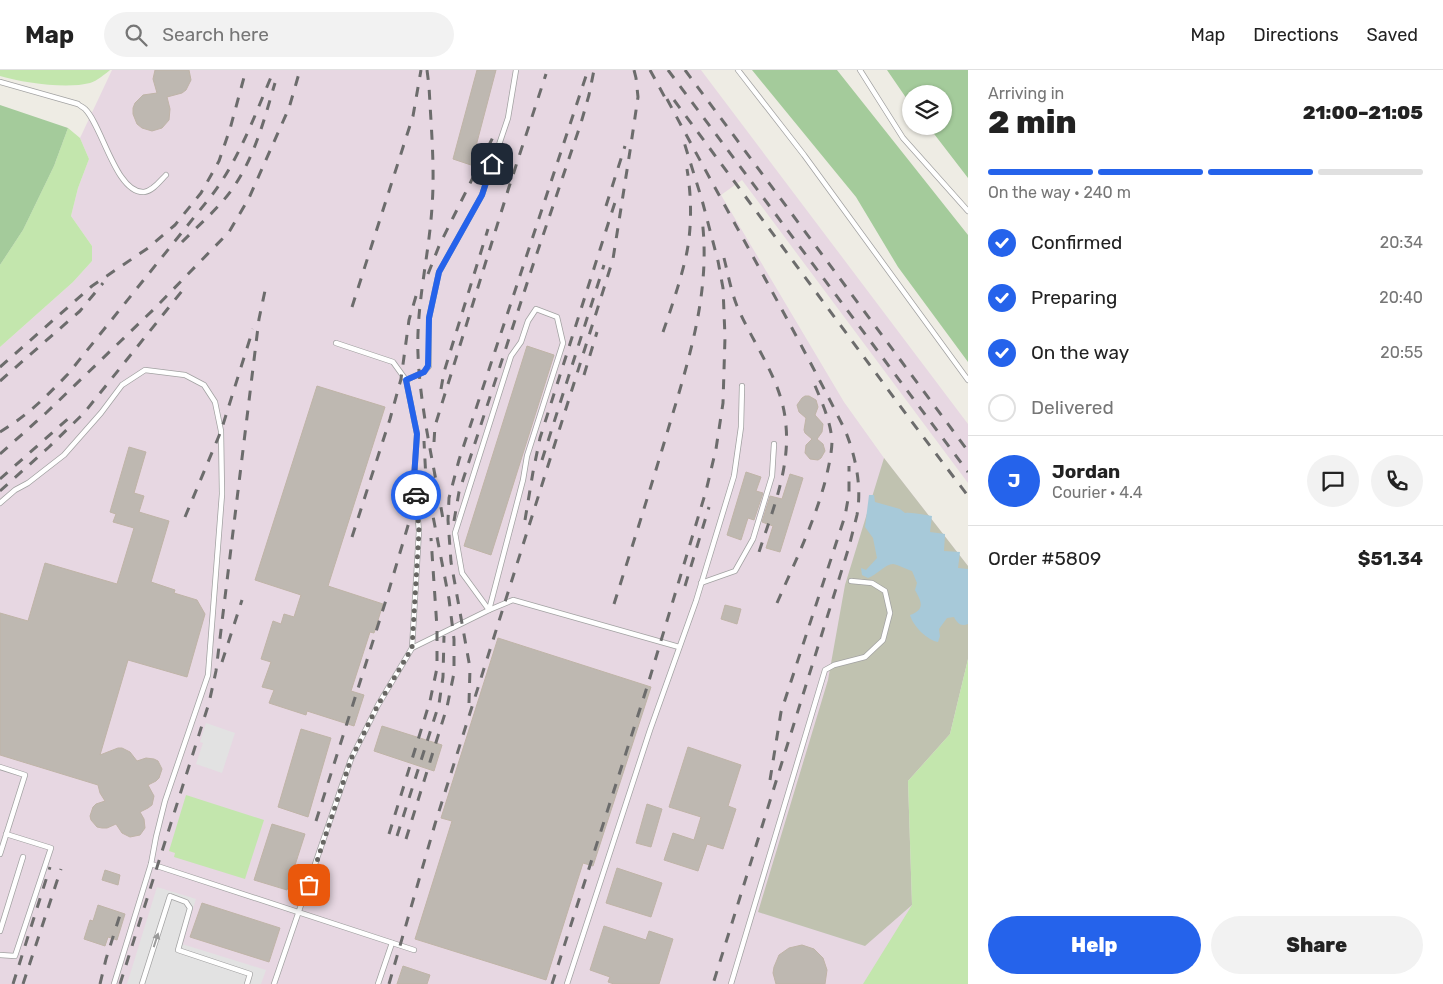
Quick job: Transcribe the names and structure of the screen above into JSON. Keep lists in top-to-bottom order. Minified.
{"page":{"header":"Map","search":"Search here","nav":["Map","Directions","Saved"],"heading":["2 min","Arriving in","21:00–21:05"],"panel":["Jordan","Courier · 4.4","Order #5809","$51.34"],"bar":"On the way · 240 m","list":[["Confirmed","20:34"],["Preparing","20:40"],["On the way","20:55"],"Delivered"],"round":"J","buttons":["Help","Share"]}}
